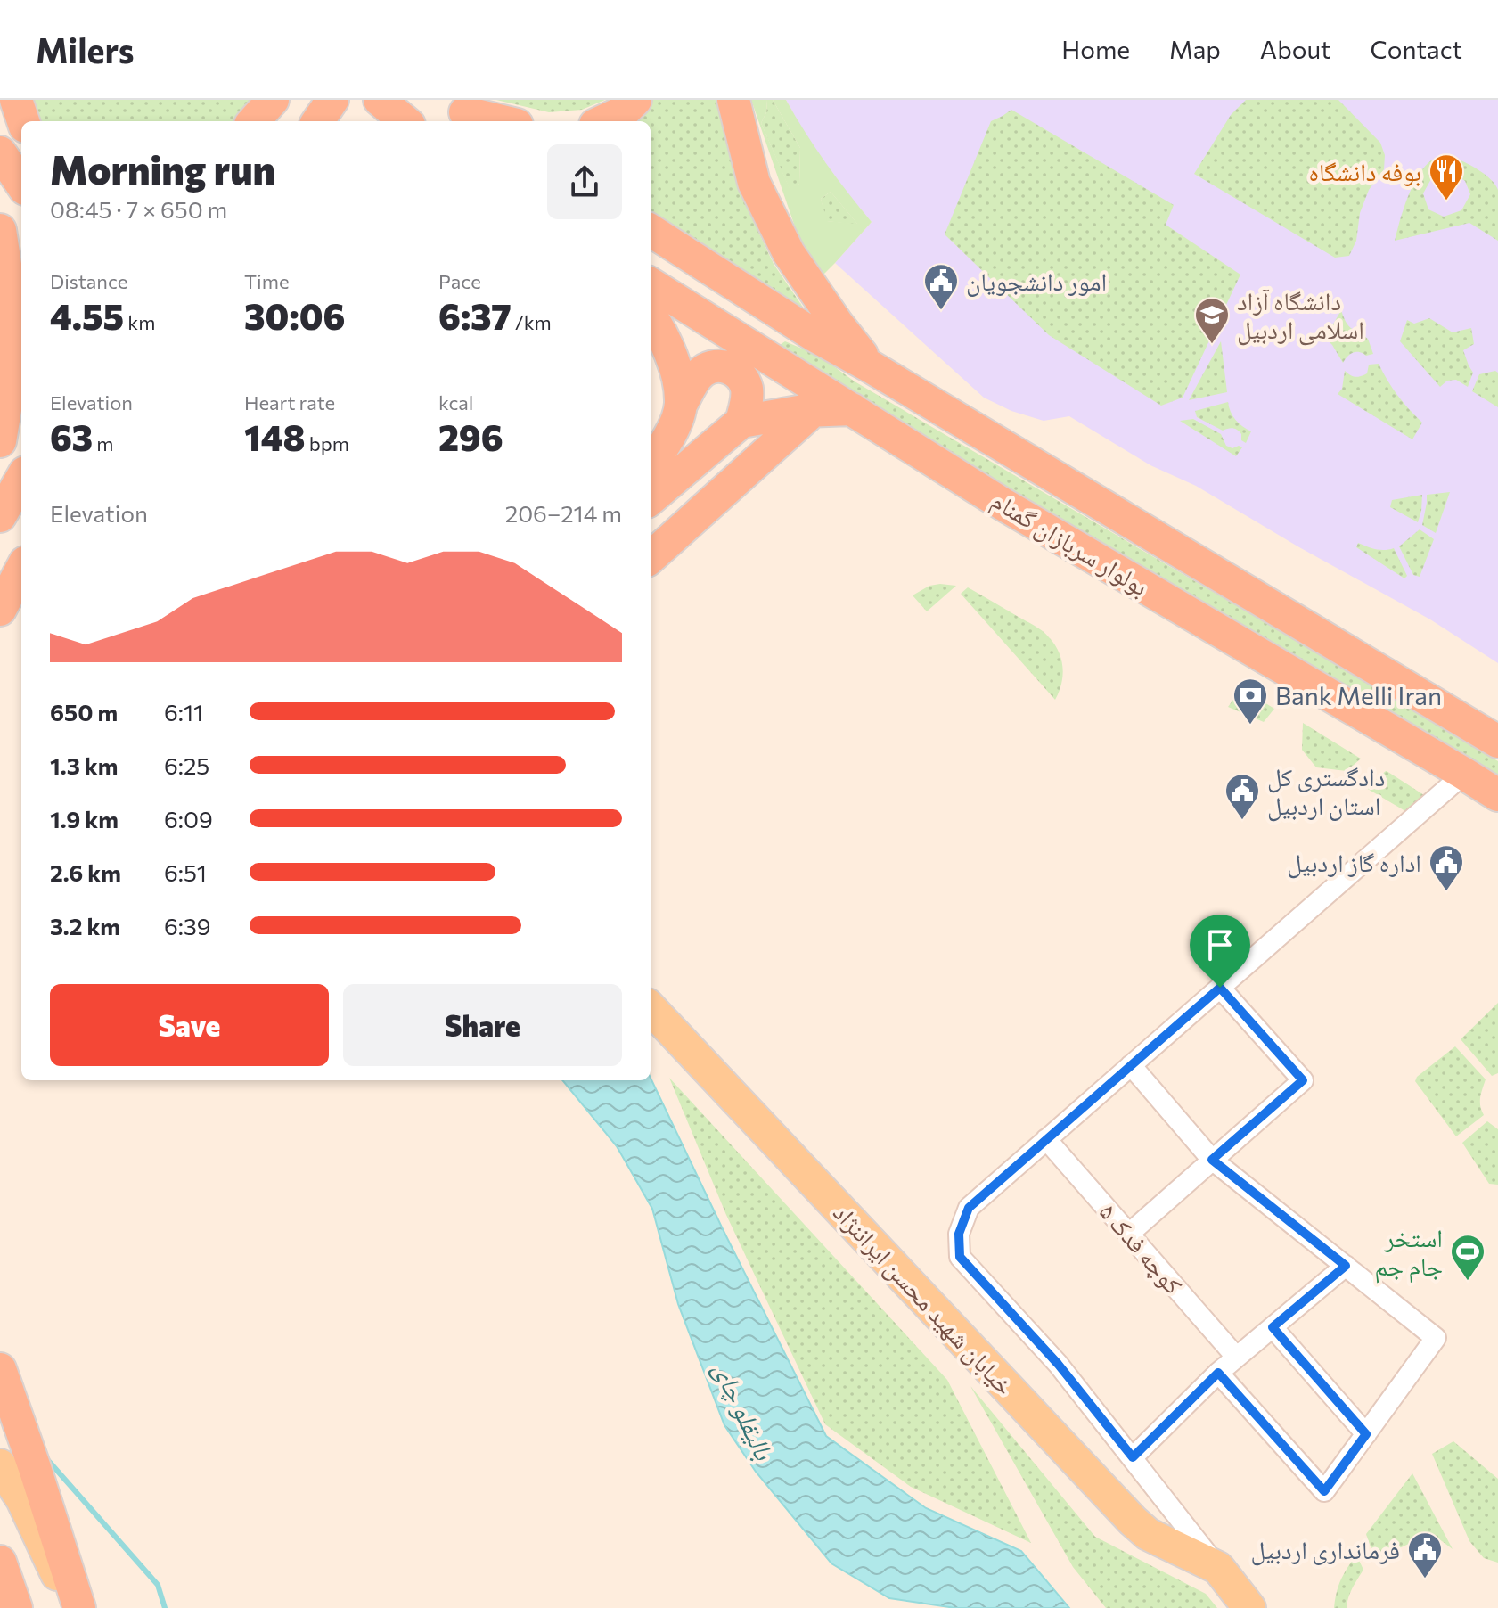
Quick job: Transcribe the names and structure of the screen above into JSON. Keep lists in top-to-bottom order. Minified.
{"streets":{"highway":["بولوار سربازان گمنام"],"main road":["خیابان شهید محسن ایراننژاد"],"street":["کوچه فدک ۵"]},"crossings":[["کوچه فدک ۵","خیابان شهید محسن ایراننژاد"]],"water":["بالیقلو چای"],"places":{"restaurant":["بوفه دانشگاه"],"public building":["امور دانشجویان","دادگستری کل استان اردبیل","اداره گاز اردبیل","فرمانداری اردبیل"],"school or university":["دانشگاه آزاد اسلامی اردبیل"],"bank":["Bank Melli Iran"],"sports":["استخر جام جم"]},"page":{"header":"Milers","nav":["Home","Map","About","Contact"],"heading":["Morning run","08:45 · 7 × 650 m"],"stats":[["Distance","4.55 km"],["Time","30:06"],["Pace","6:37 /km"],["Elevation","63 m"],["Heart rate","148 bpm"],["kcal","296"]],"chart":["Elevation","206–214 m"],"list":[{"name":"650 m","note":"6:11"},{"name":"1.3 km","note":"6:25"},{"name":"1.9 km","note":"6:09"},{"name":"2.6 km","note":"6:51"},{"name":"3.2 km","note":"6:39"}],"buttons":["Save","Share"]}}
